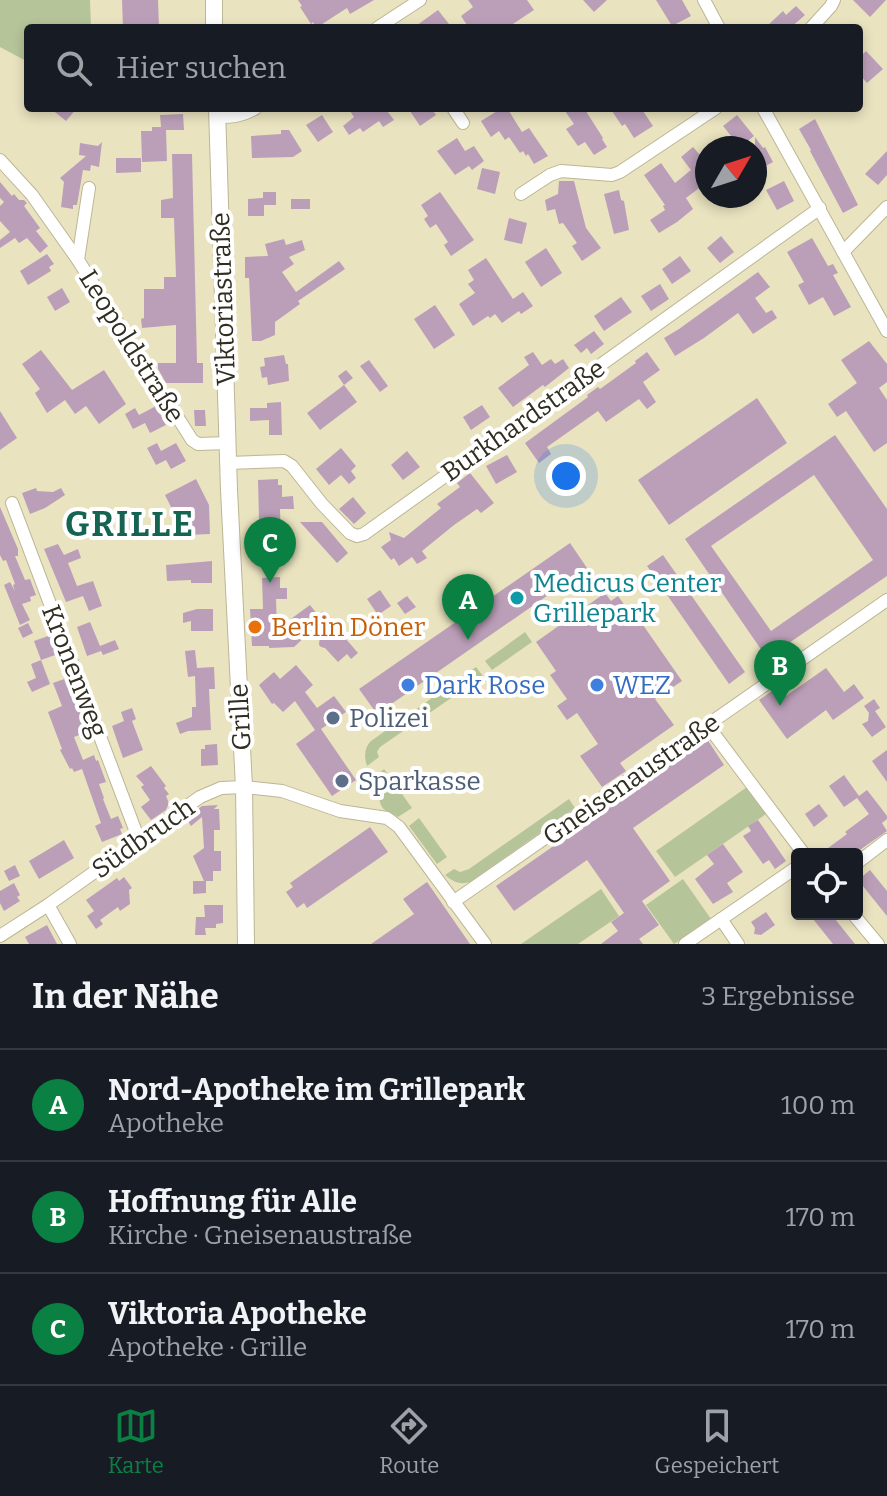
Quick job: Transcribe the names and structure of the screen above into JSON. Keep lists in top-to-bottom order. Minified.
{"streets":{"main road":["Viktoriastraße","Grille"],"street":["Leopoldstraße","Burkhardstraße","Kronenweg","Gneisenaustraße","Südbruch"]},"crossings":[["Viktoriastraße","Leopoldstraße"],["Viktoriastraße","Burkhardstraße"],["Viktoriastraße","Grille"],["Kronenweg","Südbruch"],["Grille","Südbruch"],["Gneisenaustraße","Südbruch"]],"districts":["GRILLE"],"places":["Medicus Center Grillepark","Berlin Döner","Dark Rose","WEZ","Polizei","Sparkasse"],"north":"top right","page":{"search":"Hier suchen","pins":["C","A","B"],"heading":["In der Nähe","3 Ergebnisse"],"list":[{"mark":"A","name":"Nord-Apotheke im Grillepark","note":"Apotheke","value":"100 m"},{"mark":"B","name":"Hoffnung für Alle","note":"Kirche · Gneisenaustraße","value":"170 m"},{"mark":"C","name":"Viktoria Apotheke","note":"Apotheke · Grille","value":"170 m"}],"nav":["Karte","Route","Gespeichert"]}}
